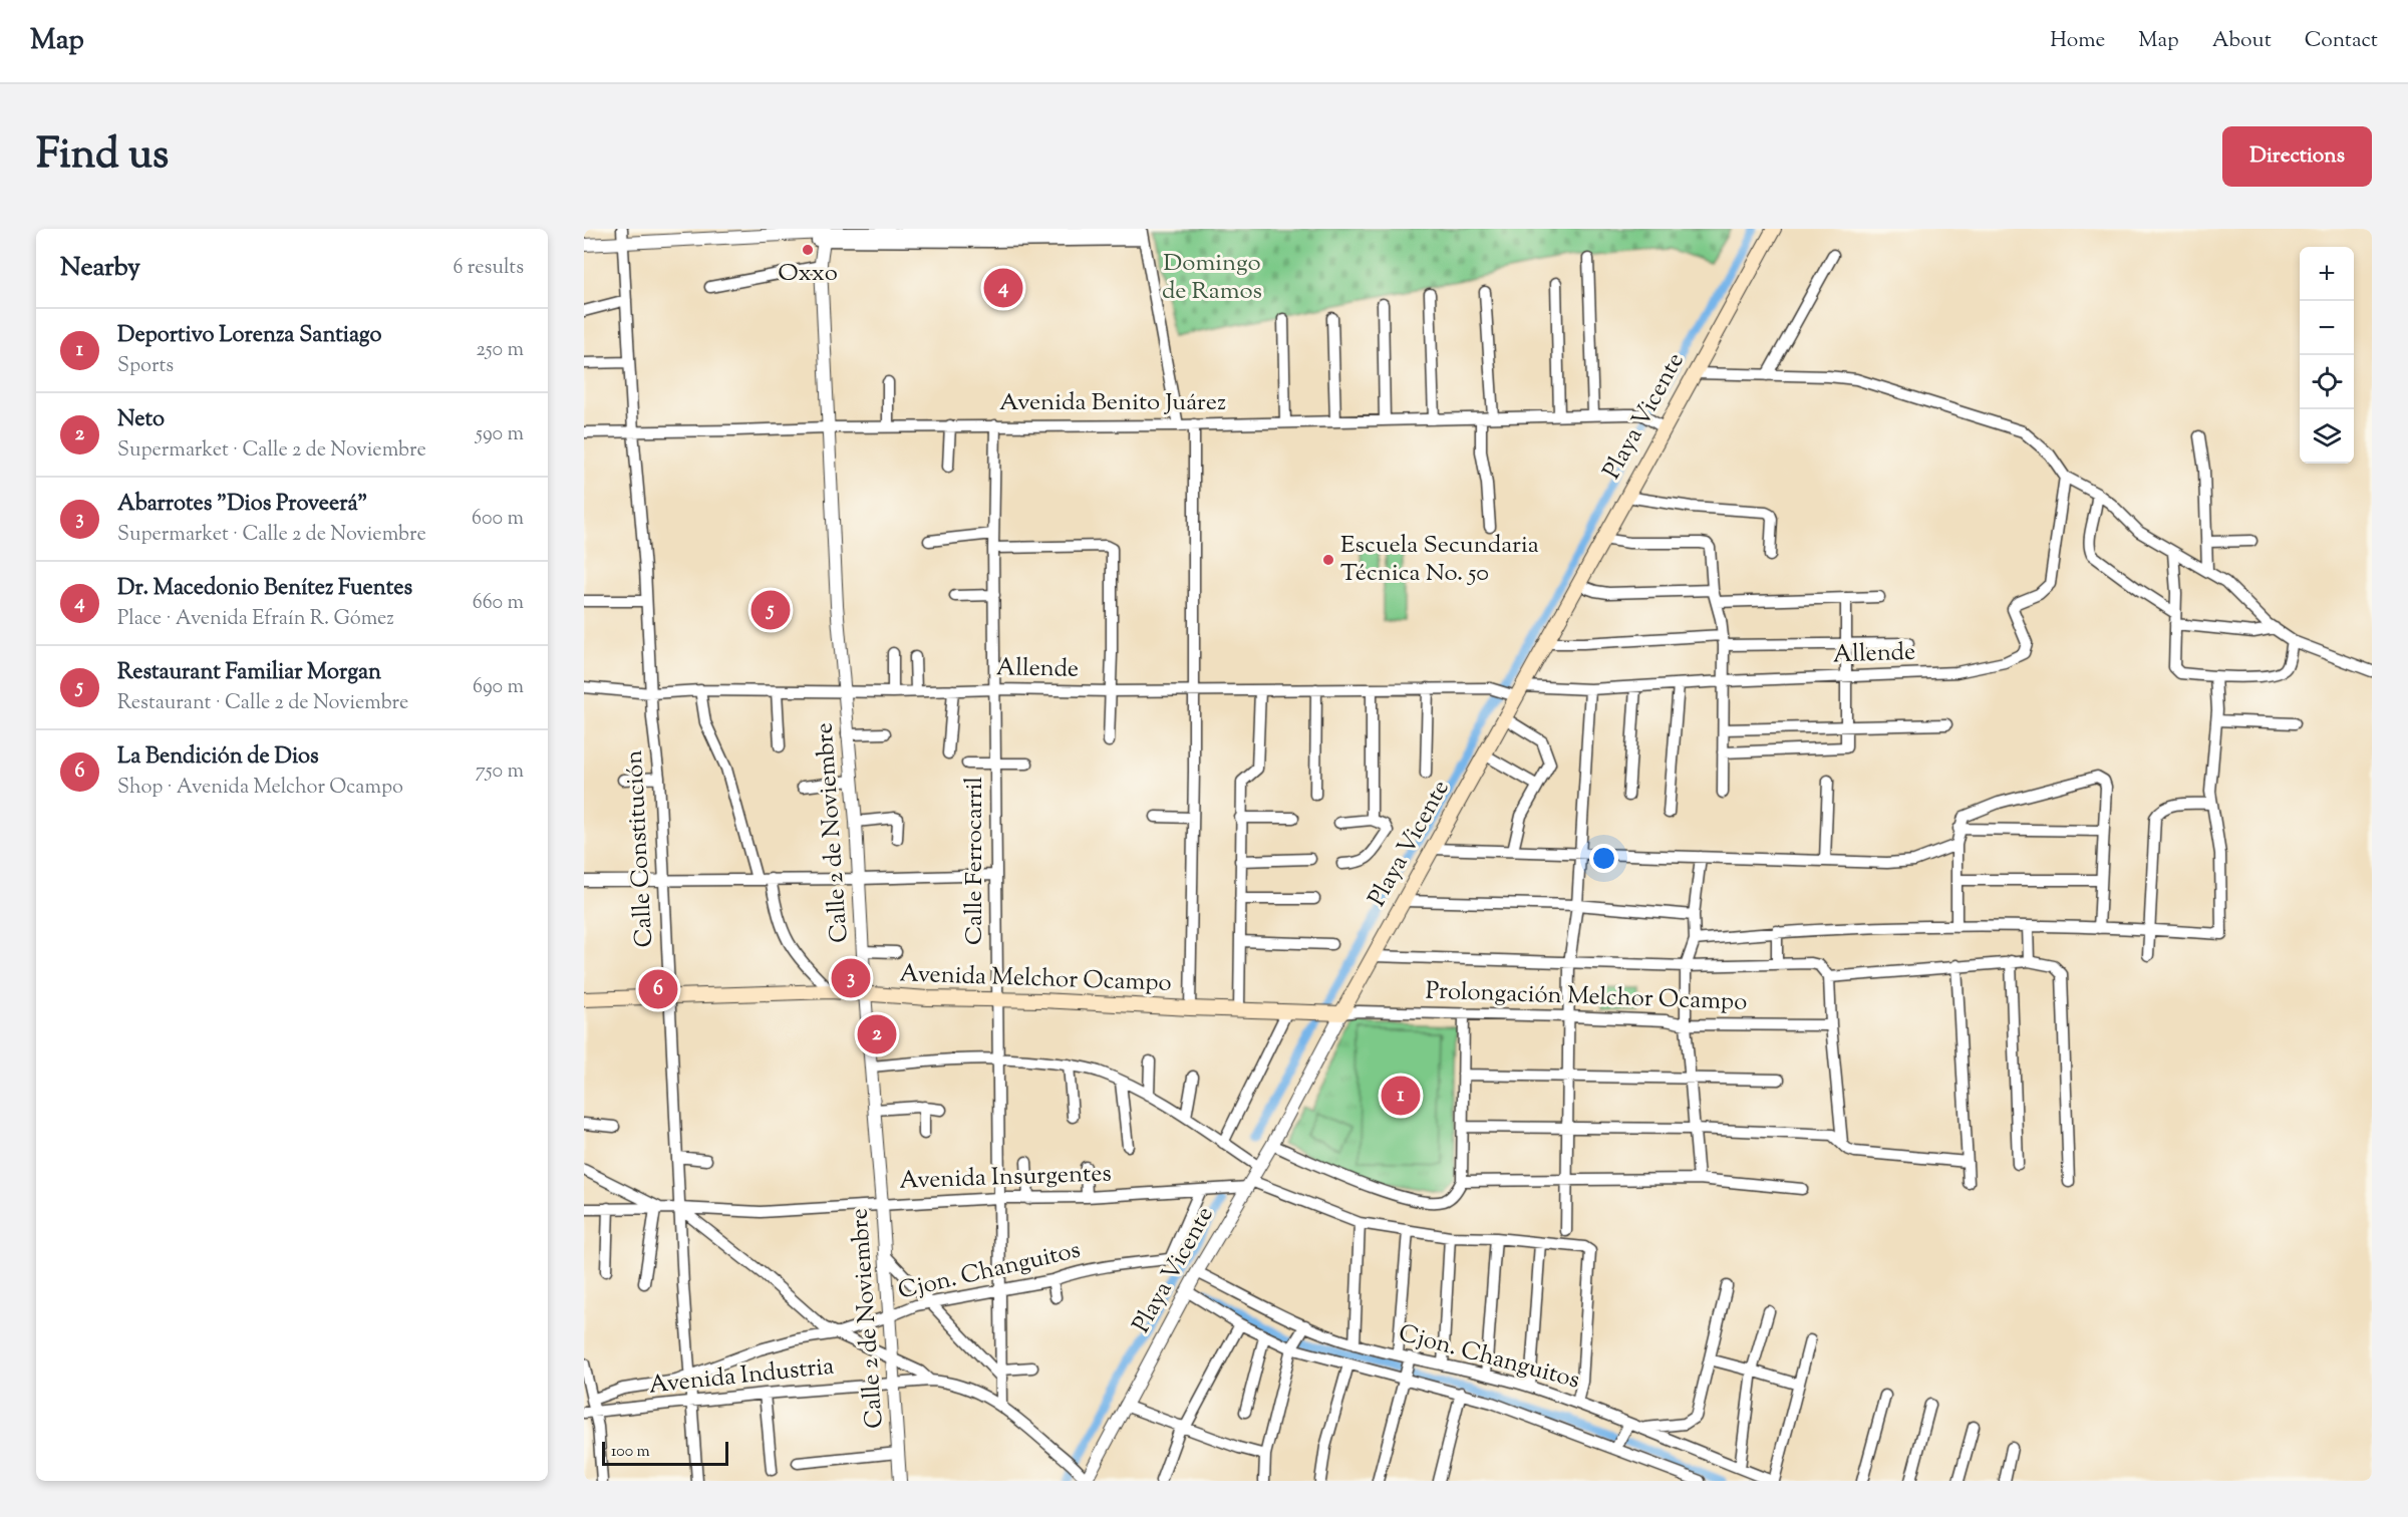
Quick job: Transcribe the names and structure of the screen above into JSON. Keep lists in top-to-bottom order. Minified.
{"streets":{"main road":["Playa Vicente","Avenida Melchor Ocampo"],"street":["Avenida Benito Juárez","Allende","Calle 2 de Noviembre","Calle Constitución","Calle Ferrocarril","Prolongación Melchor Ocampo","Avenida Insurgentes","Cjon. Changuitos","Avenida Industria"]},"crossings":[["Avenida Benito Juárez","Playa Vicente"],["Avenida Benito Juárez","Calle 2 de Noviembre"],["Avenida Benito Juárez","Calle Constitución"],["Avenida Benito Juárez","Calle Ferrocarril"],["Playa Vicente","Allende"],["Playa Vicente","Avenida Melchor Ocampo"],["Playa Vicente","Prolongación Melchor Ocampo"],["Playa Vicente","Avenida Insurgentes"],["Playa Vicente","Cjon. Changuitos"],["Playa Vicente","Avenida Industria"],["Allende","Calle 2 de Noviembre"],["Allende","Calle Constitución"],["Allende","Calle Ferrocarril"],["Calle 2 de Noviembre","Avenida Melchor Ocampo"],["Calle 2 de Noviembre","Avenida Insurgentes"],["Calle 2 de Noviembre","Cjon. Changuitos"],["Calle 2 de Noviembre","Avenida Industria"],["Calle Constitución","Avenida Melchor Ocampo"],["Calle Constitución","Avenida Insurgentes"],["Calle Constitución","Cjon. Changuitos"],["Calle Constitución","Avenida Industria"],["Calle Ferrocarril","Avenida Melchor Ocampo"],["Calle Ferrocarril","Avenida Insurgentes"],["Calle Ferrocarril","Cjon. Changuitos"],["Calle Ferrocarril","Avenida Industria"],["Avenida Melchor Ocampo","Prolongación Melchor Ocampo"],["Avenida Insurgentes","Cjon. Changuitos"],["Cjon. Changuitos","Avenida Industria"]],"parks":["Domingo de Ramos"],"places":["Oxxo","Escuela Secundaria Técnica No. 50"],"scale_bar":"100 m","page":{"header":"Map","nav":["Home","Map","About","Contact"],"title":"Find us","buttons":"Directions","heading":["Nearby","6 results"],"map_buttons":["+","−"],"pins":["4","5","3","6","2","1"],"list":[{"mark":"1","name":"Deportivo Lorenza Santiago","note":"Sports","value":"250 m"},{"mark":"2","name":"Neto","note":"Supermarket · Calle 2 de Noviembre","value":"590 m"},{"mark":"3","name":"Abarrotes \"Dios Proveerá\"","note":"Supermarket · Calle 2 de Noviembre","value":"600 m"},{"mark":"4","name":"Dr. Macedonio Benítez Fuentes","note":"Place · Avenida Efraín R. Gómez","value":"660 m"},{"mark":"5","name":"Restaurant Familiar Morgan","note":"Restaurant · Calle 2 de Noviembre","value":"690 m"},{"mark":"6","name":"La Bendición de Dios","note":"Shop · Avenida Melchor Ocampo","value":"750 m"}],"scale":"100 m"}}
